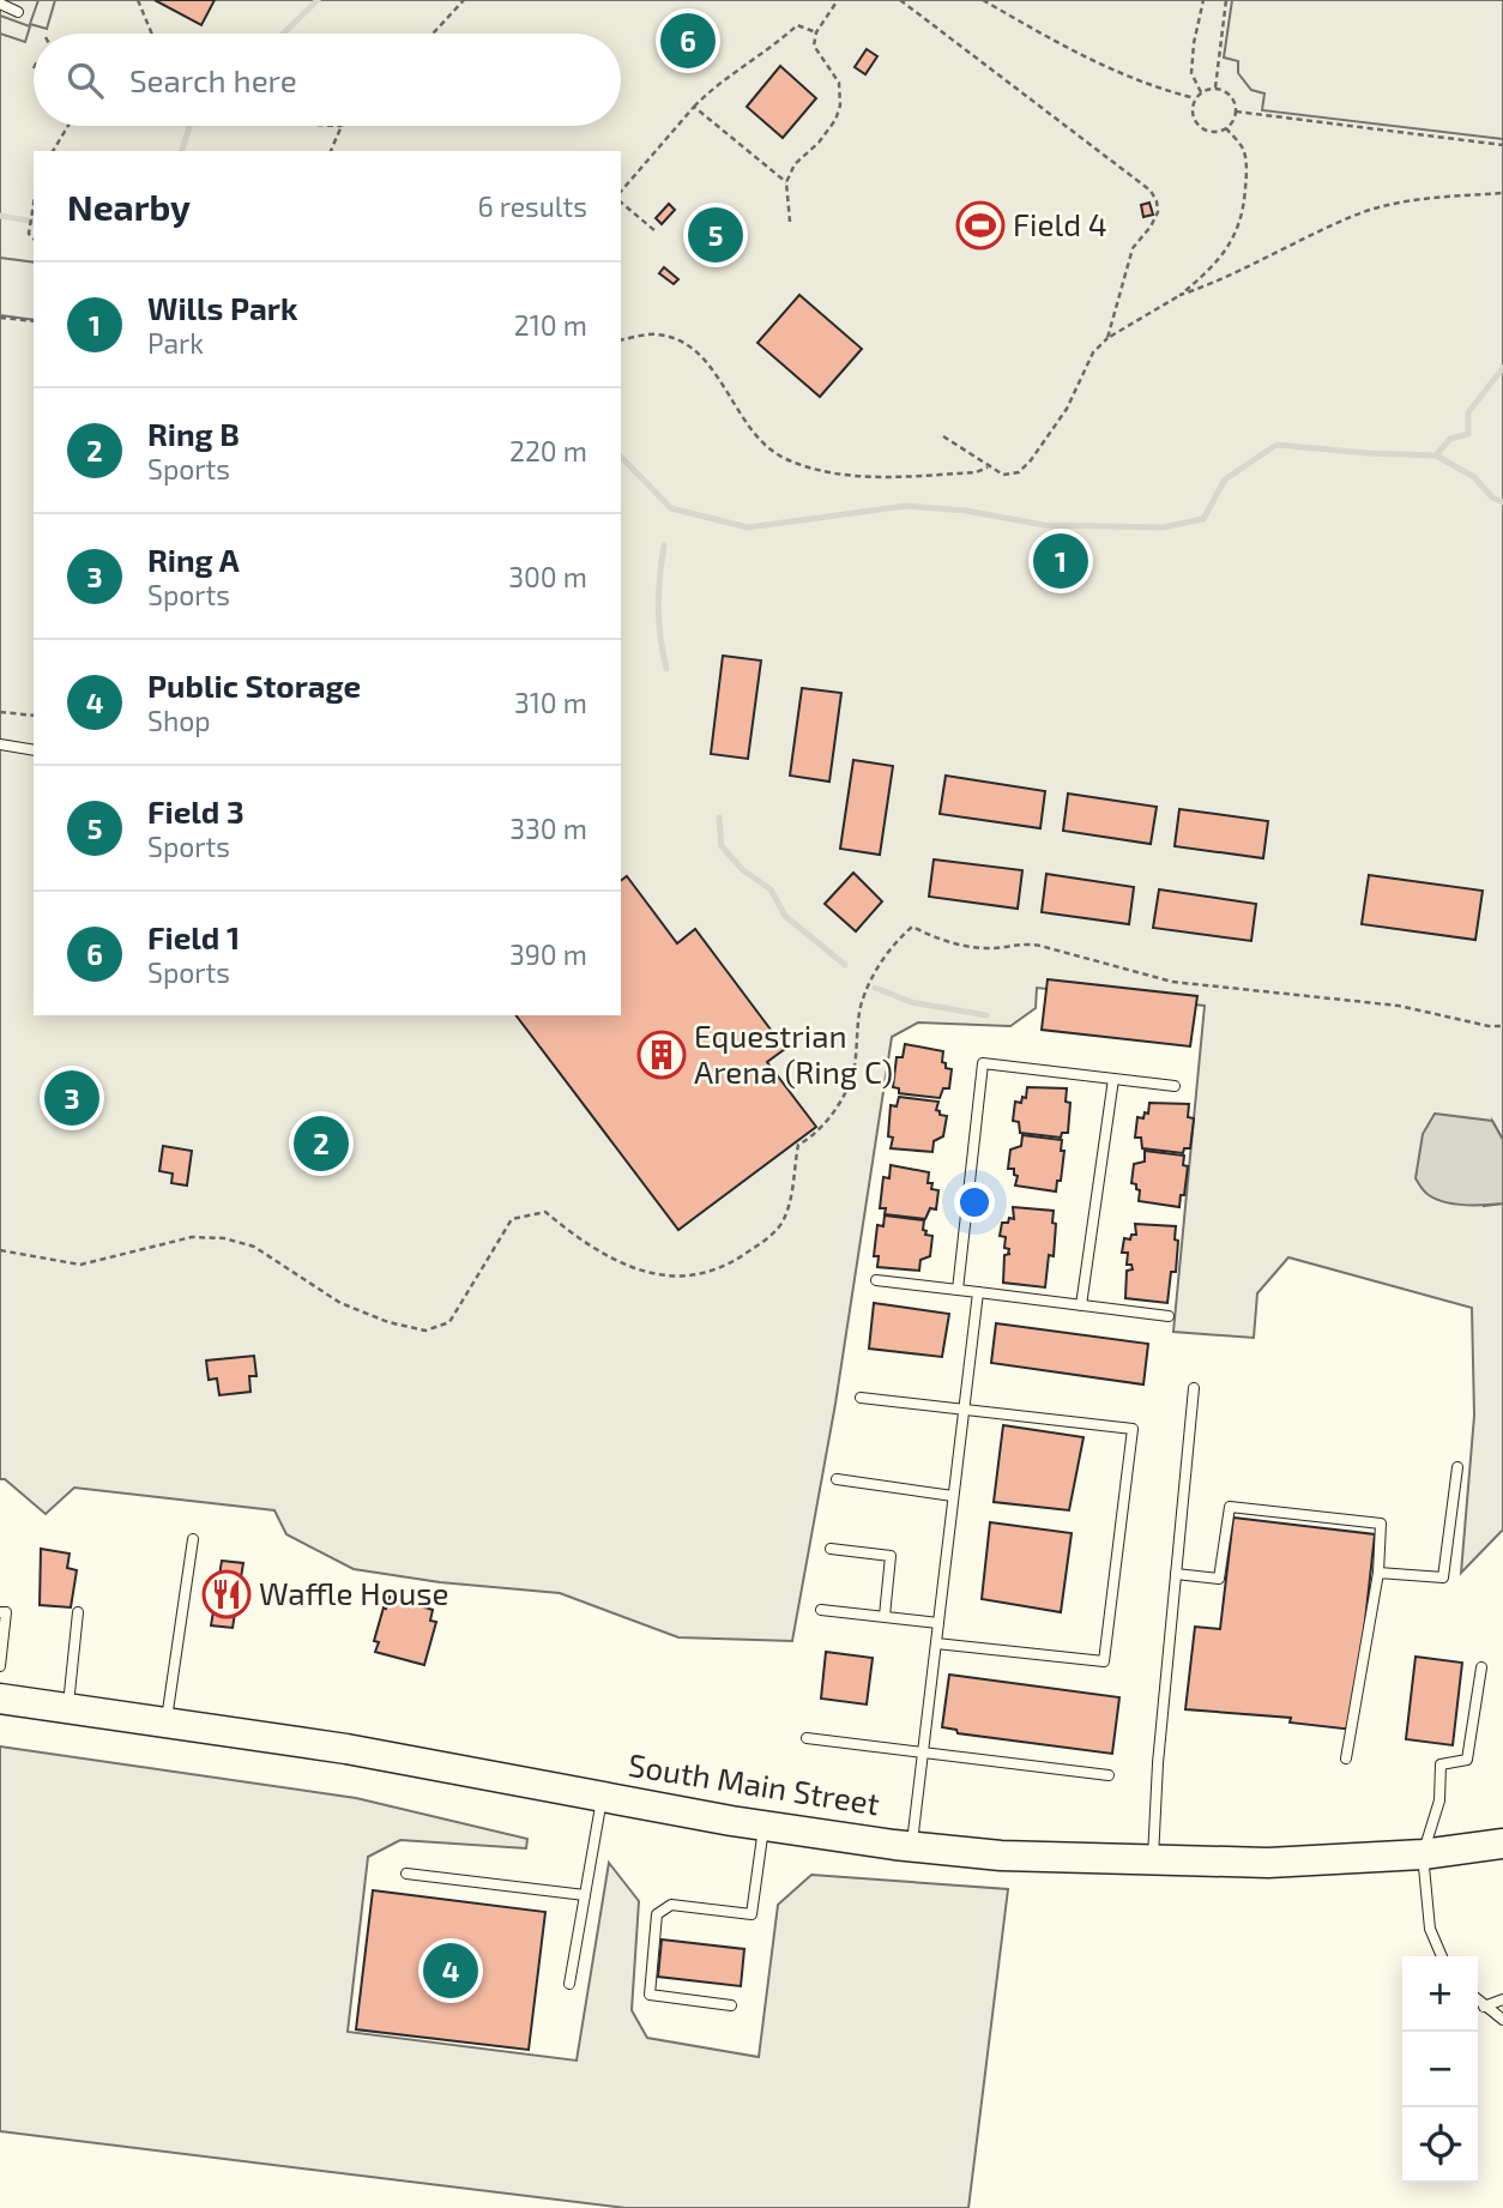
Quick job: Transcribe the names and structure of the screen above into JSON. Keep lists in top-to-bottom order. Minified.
{"streets":{"highway":["South Main Street"]},"places":{"sports":["Field 4"],"building":["Equestrian Arena (Ring C)"],"restaurant":["Waffle House"]},"page":{"pins":["6","5","1","3","2","4"],"search":"Search here","heading":["Nearby","6 results"],"list":[{"mark":"1","name":"Wills Park","note":"Park","value":"210 m"},{"mark":"2","name":"Ring B","note":"Sports","value":"220 m"},{"mark":"3","name":"Ring A","note":"Sports","value":"300 m"},{"mark":"4","name":"Public Storage","note":"Shop","value":"310 m"},{"mark":"5","name":"Field 3","note":"Sports","value":"330 m"},{"mark":"6","name":"Field 1","note":"Sports","value":"390 m"}],"map_buttons":["+","−"]}}
